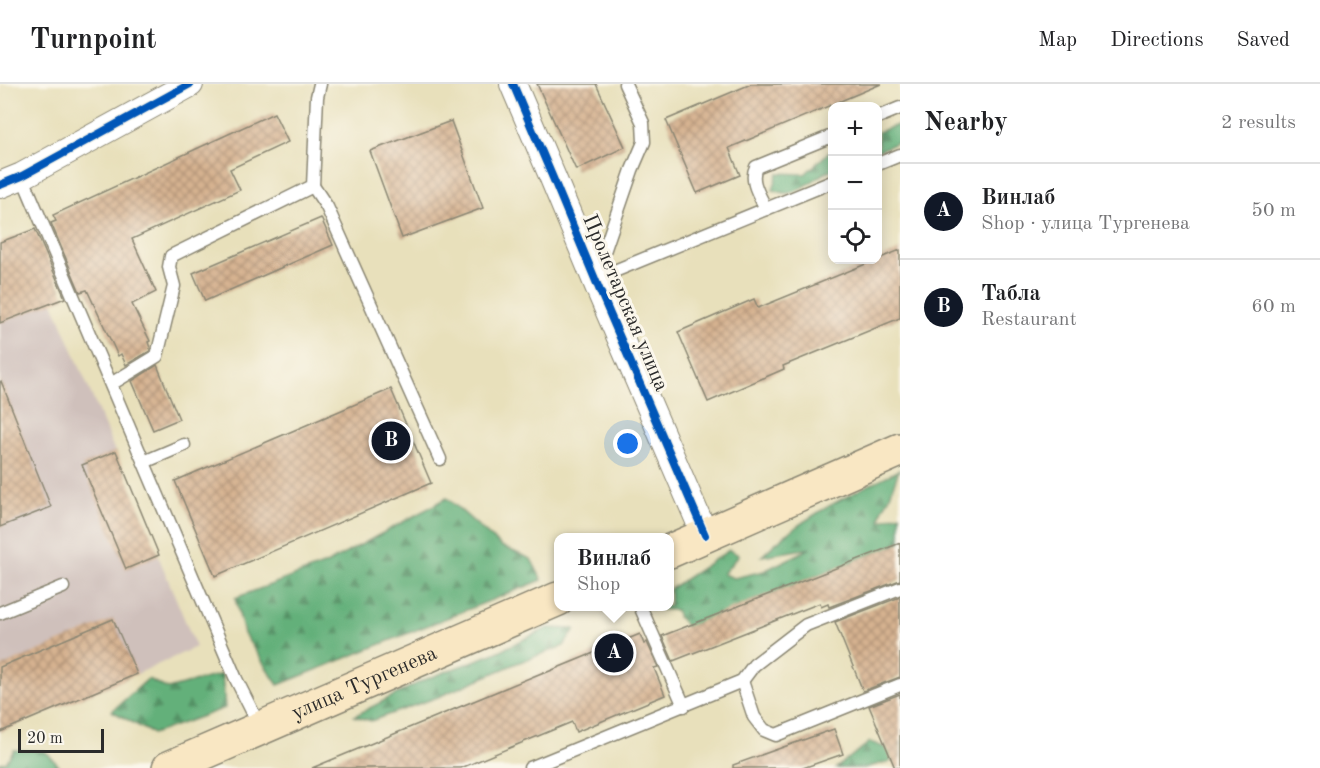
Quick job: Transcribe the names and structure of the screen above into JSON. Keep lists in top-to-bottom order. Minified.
{"streets":{"main road":["улица Тургенева"],"street":["Пролетарская улица"]},"scale_bar":"20 m","page":{"header":"Turnpoint","nav":["Map","Directions","Saved"],"heading":["Nearby","2 results"],"map_buttons":["+","−"],"list":[{"mark":"A","name":"Винлаб","note":"Shop · улица Тургенева","value":"50 m"},{"mark":"B","name":"Табла","note":"Restaurant","value":"60 m"}],"pins":["B","A"],"popup":["Винлаб","Shop"],"scale":"20 m"}}
